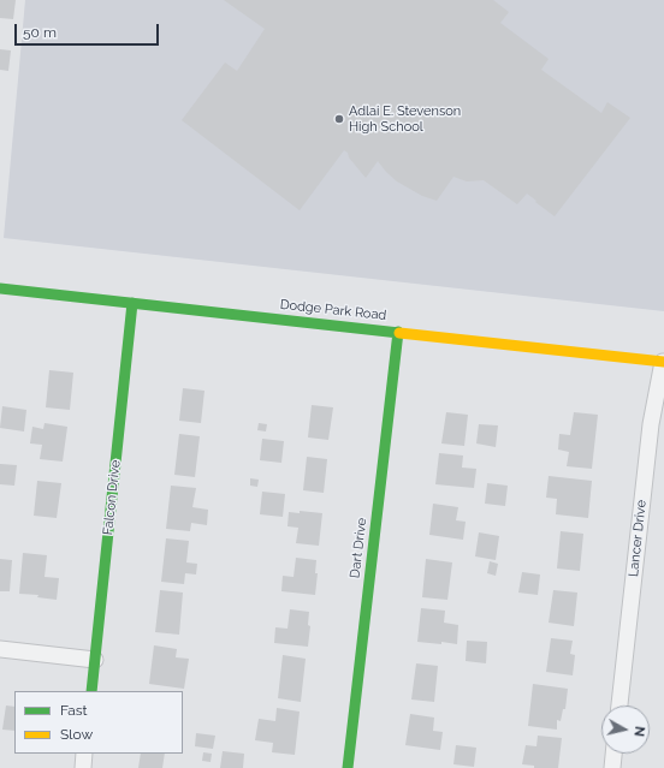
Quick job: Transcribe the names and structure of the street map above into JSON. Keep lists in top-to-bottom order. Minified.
{"streets":{"street":["Dodge Park Road","Falcon Drive","Lancer Drive","Dart Drive"]},"crossings":[["Dodge Park Road","Falcon Drive"],["Dodge Park Road","Lancer Drive"],["Dodge Park Road","Dart Drive"]],"places":["Adlai E. Stevenson High School"],"legend":["Fast","Slow"],"scale_bar":"50 m","north":"right"}
